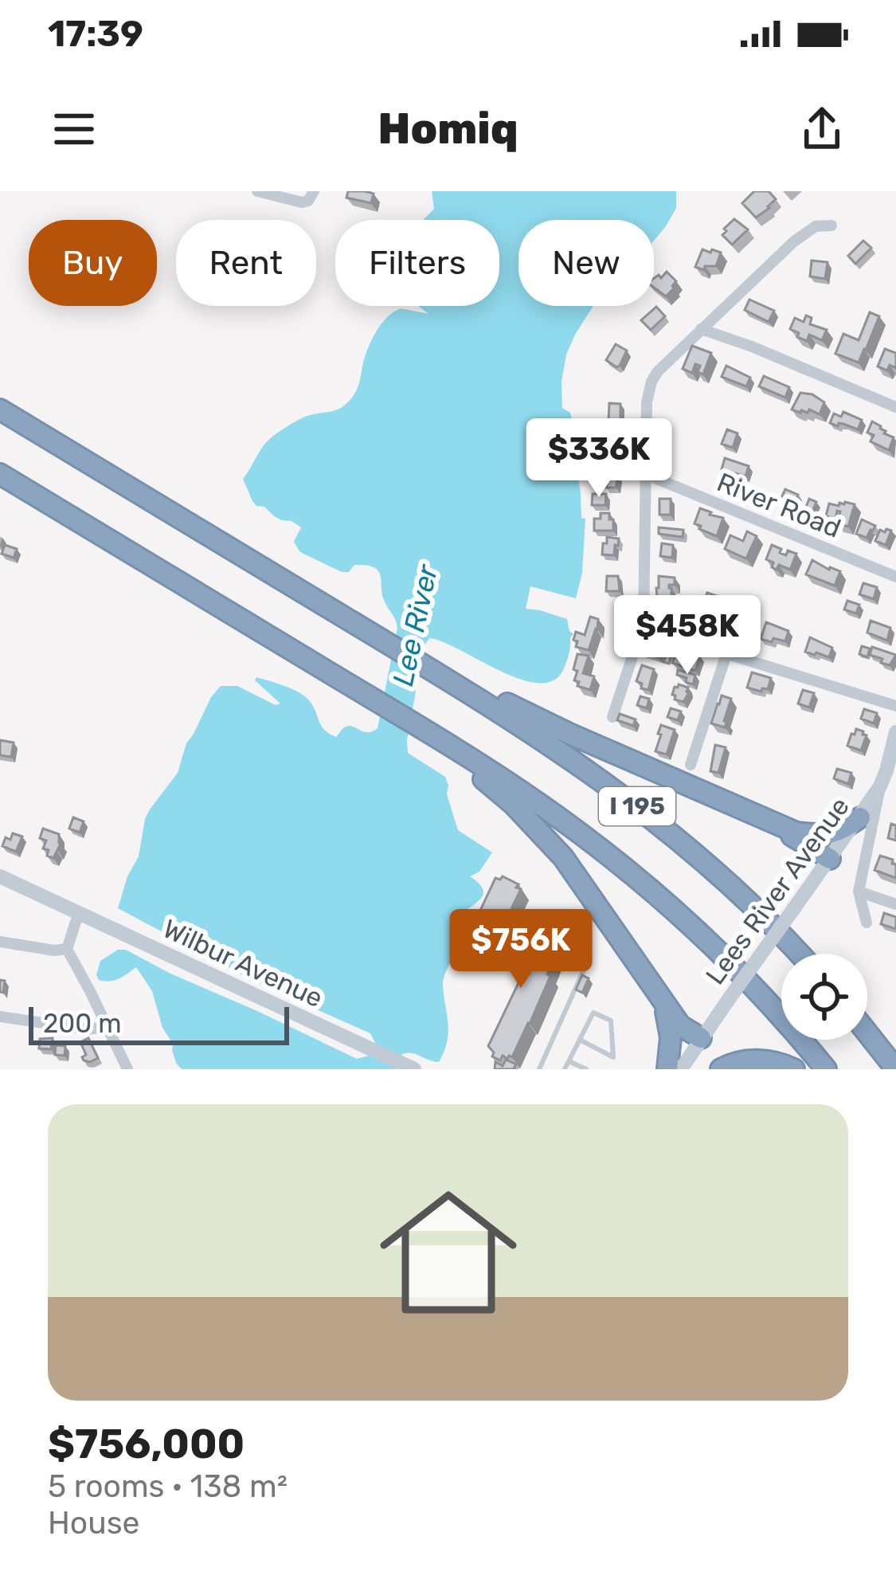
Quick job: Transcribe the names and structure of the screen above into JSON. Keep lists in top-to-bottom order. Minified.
{"streets":{"highway":["I 195"],"main road":["Lees River Avenue","Wilbur Avenue"],"street":["River Road"]},"water":["Lee River"],"scale_bar":"200 m","page":{"status":"17:39","header":"Homiq","chip":["Buy","Rent","Filters","New"],"price":["$336K","$458K","$756K"],"scale":"200 m","list":[{"name":"$756,000","note":"5 rooms · 138 m² · House"}]}}
